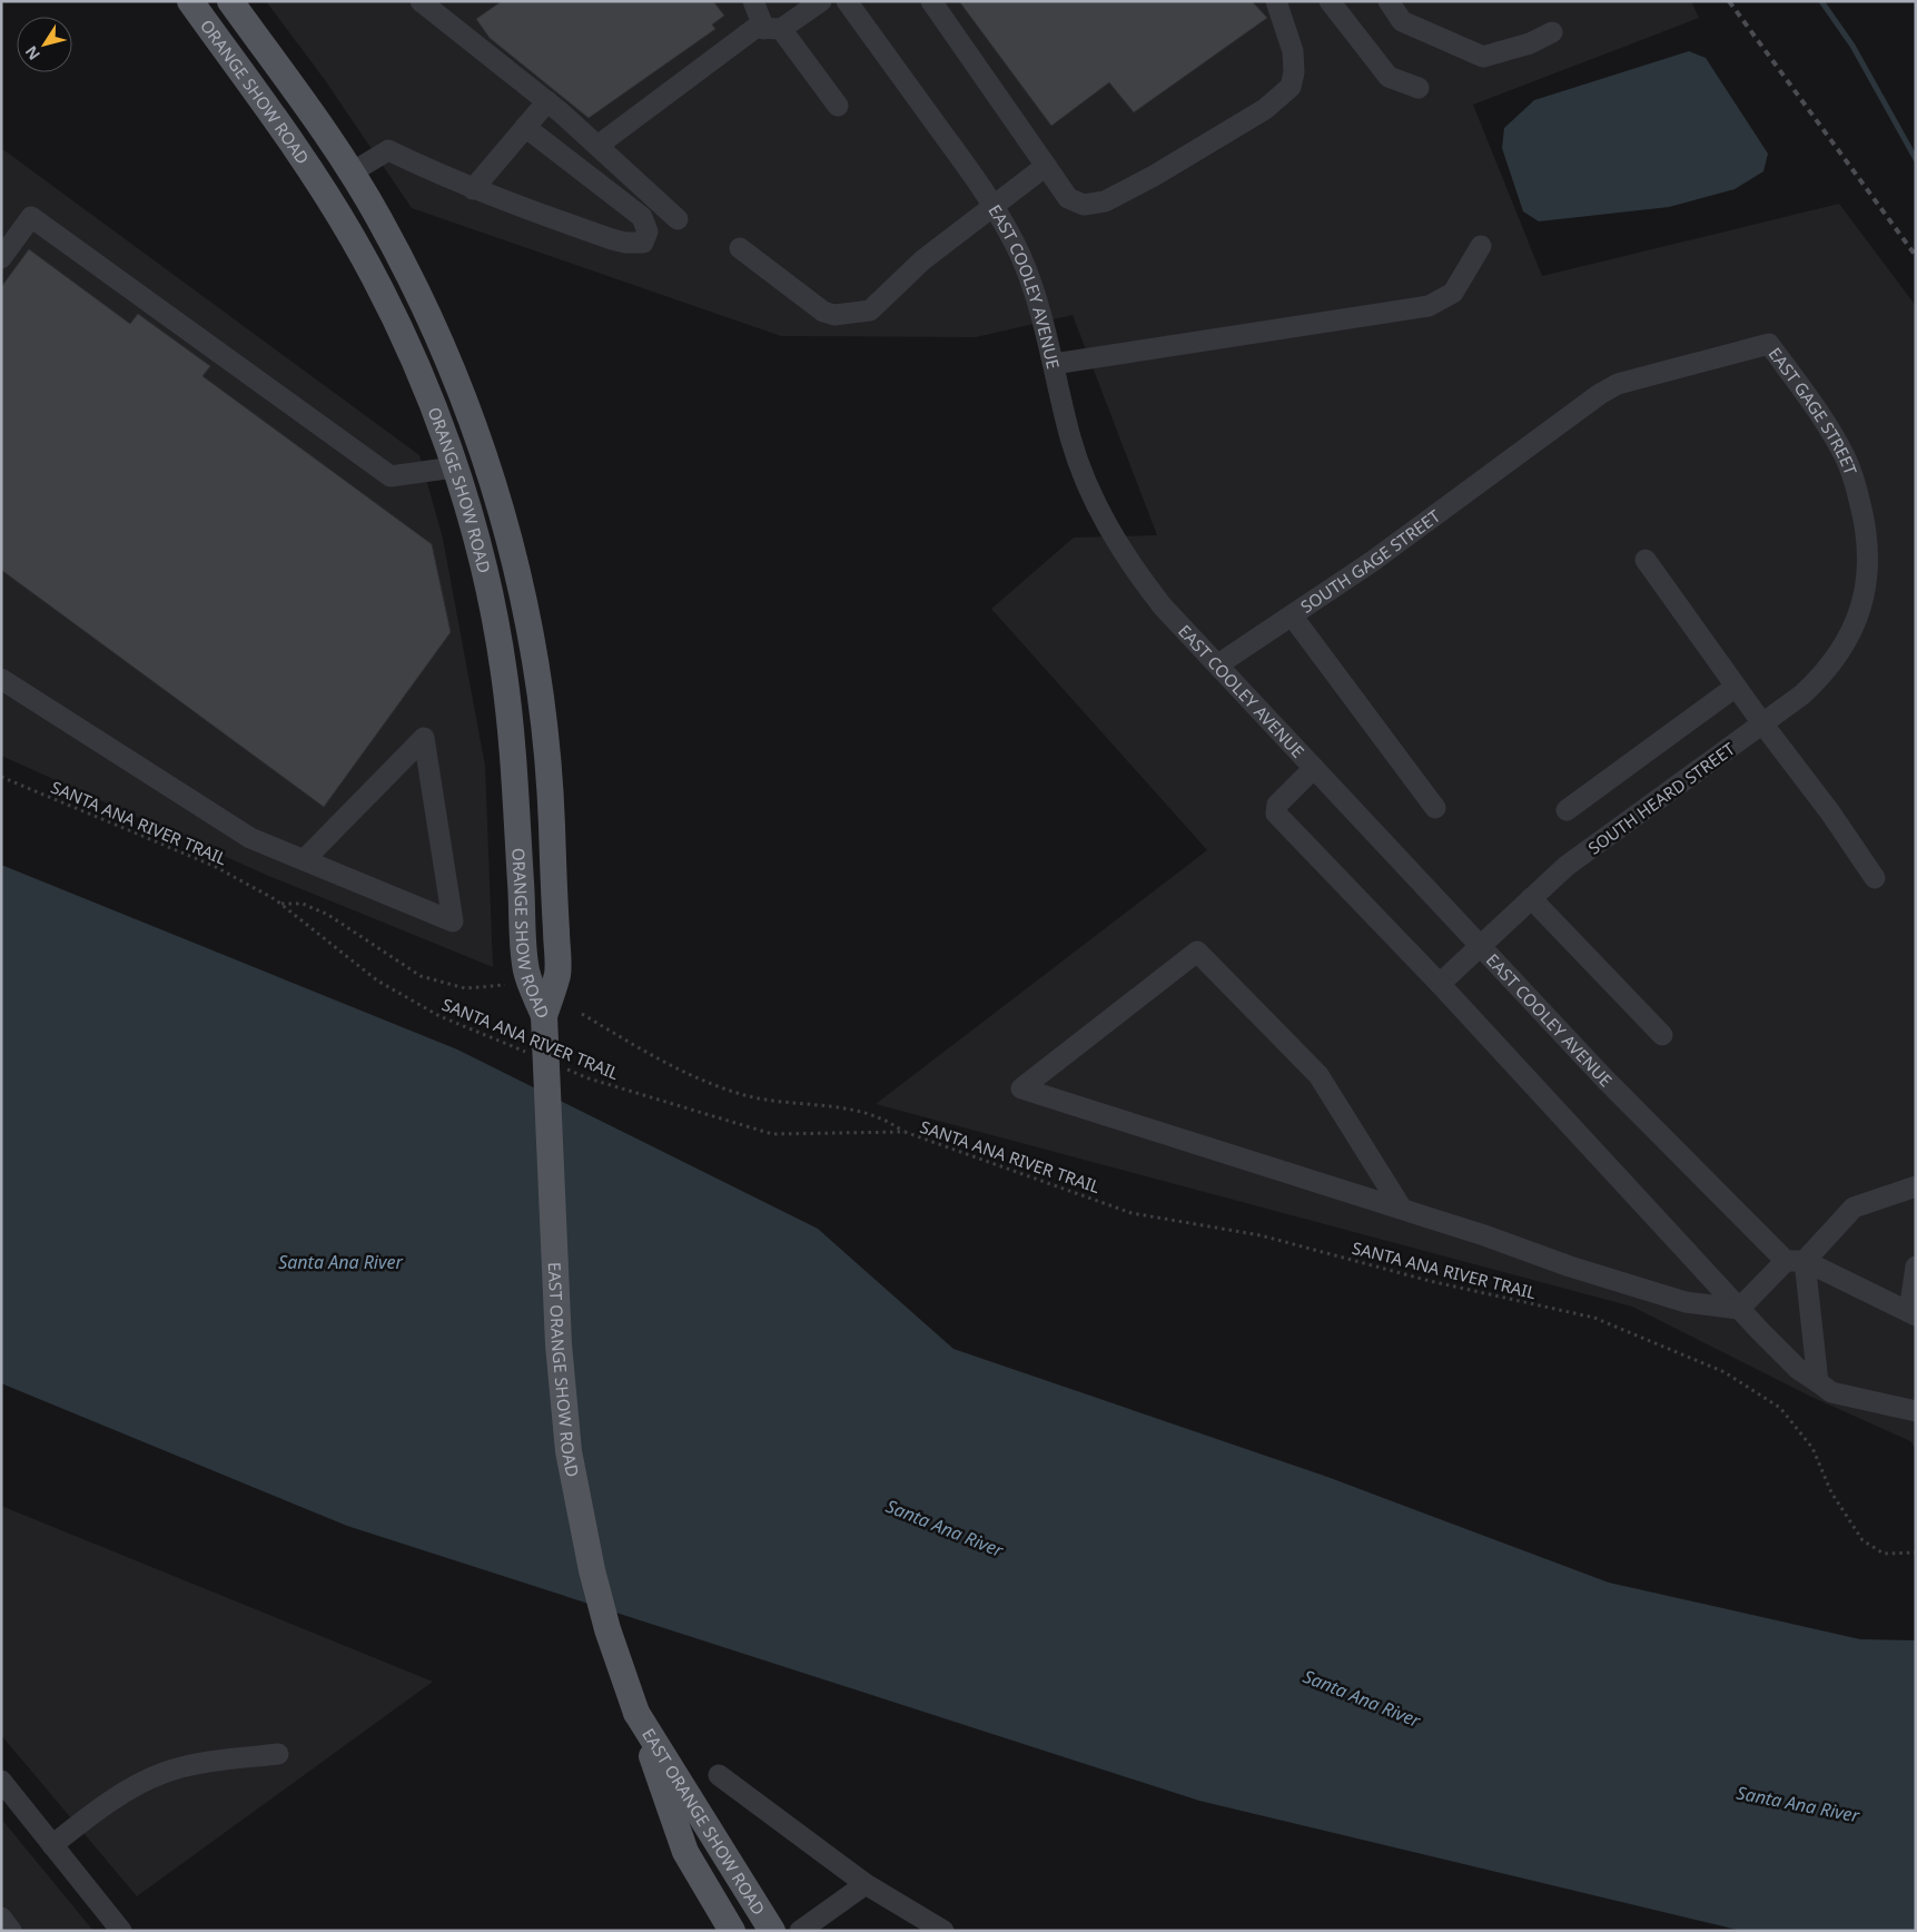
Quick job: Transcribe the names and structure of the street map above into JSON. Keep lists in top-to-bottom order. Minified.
{"streets":{"main road":["ORANGE SHOW ROAD","EAST ORANGE SHOW ROAD"],"street":["EAST COOLEY AVENUE","EAST GAGE STREET","SOUTH GAGE STREET","SOUTH HEARD STREET"],"path":["SANTA ANA RIVER TRAIL"]},"crossings":[["ORANGE SHOW ROAD","EAST ORANGE SHOW ROAD"],["EAST COOLEY AVENUE","SOUTH GAGE STREET"],["EAST COOLEY AVENUE","SOUTH HEARD STREET"],["EAST GAGE STREET","SOUTH GAGE STREET"],["EAST GAGE STREET","SOUTH HEARD STREET"]],"water":["Santa Ana River"],"north":"bottom left"}
